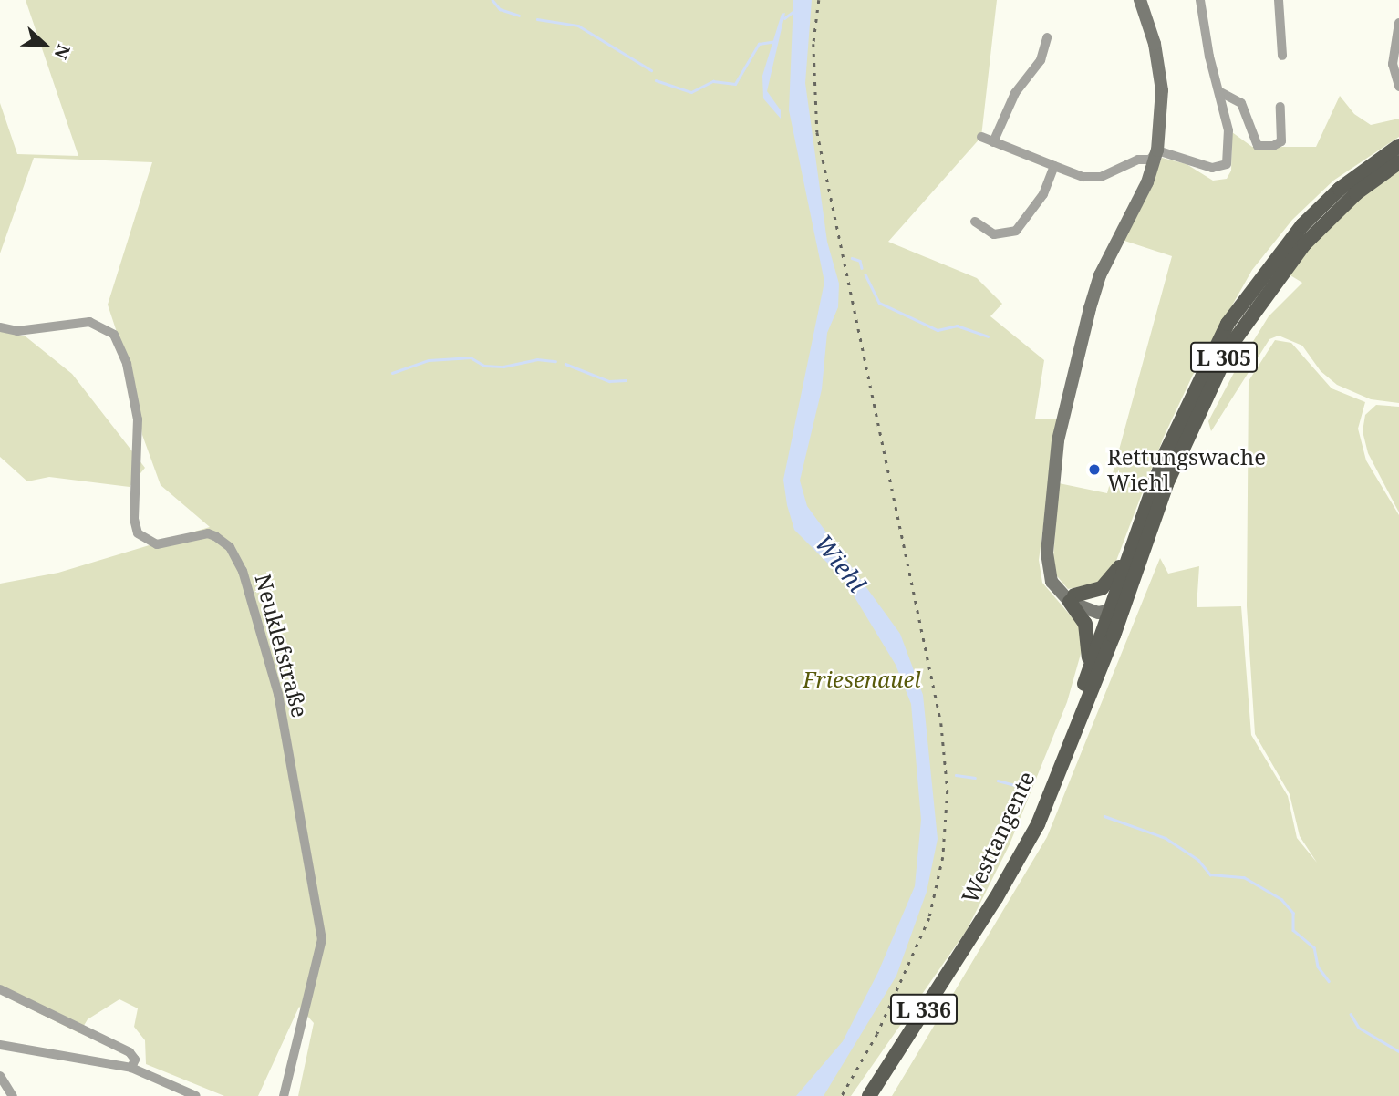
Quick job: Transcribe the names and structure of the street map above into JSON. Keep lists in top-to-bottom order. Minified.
{"streets":{"main road":["L 305","Westtangente","L 336"],"street":["Neuklefstraße"]},"crossings":[["L 305","Westtangente"],["L 305","L 336"],["Westtangente","L 336"]],"water":["Wiehl"],"parks":["Friesenauel"],"places":["Rettungswache Wiehl"],"north":"right"}
